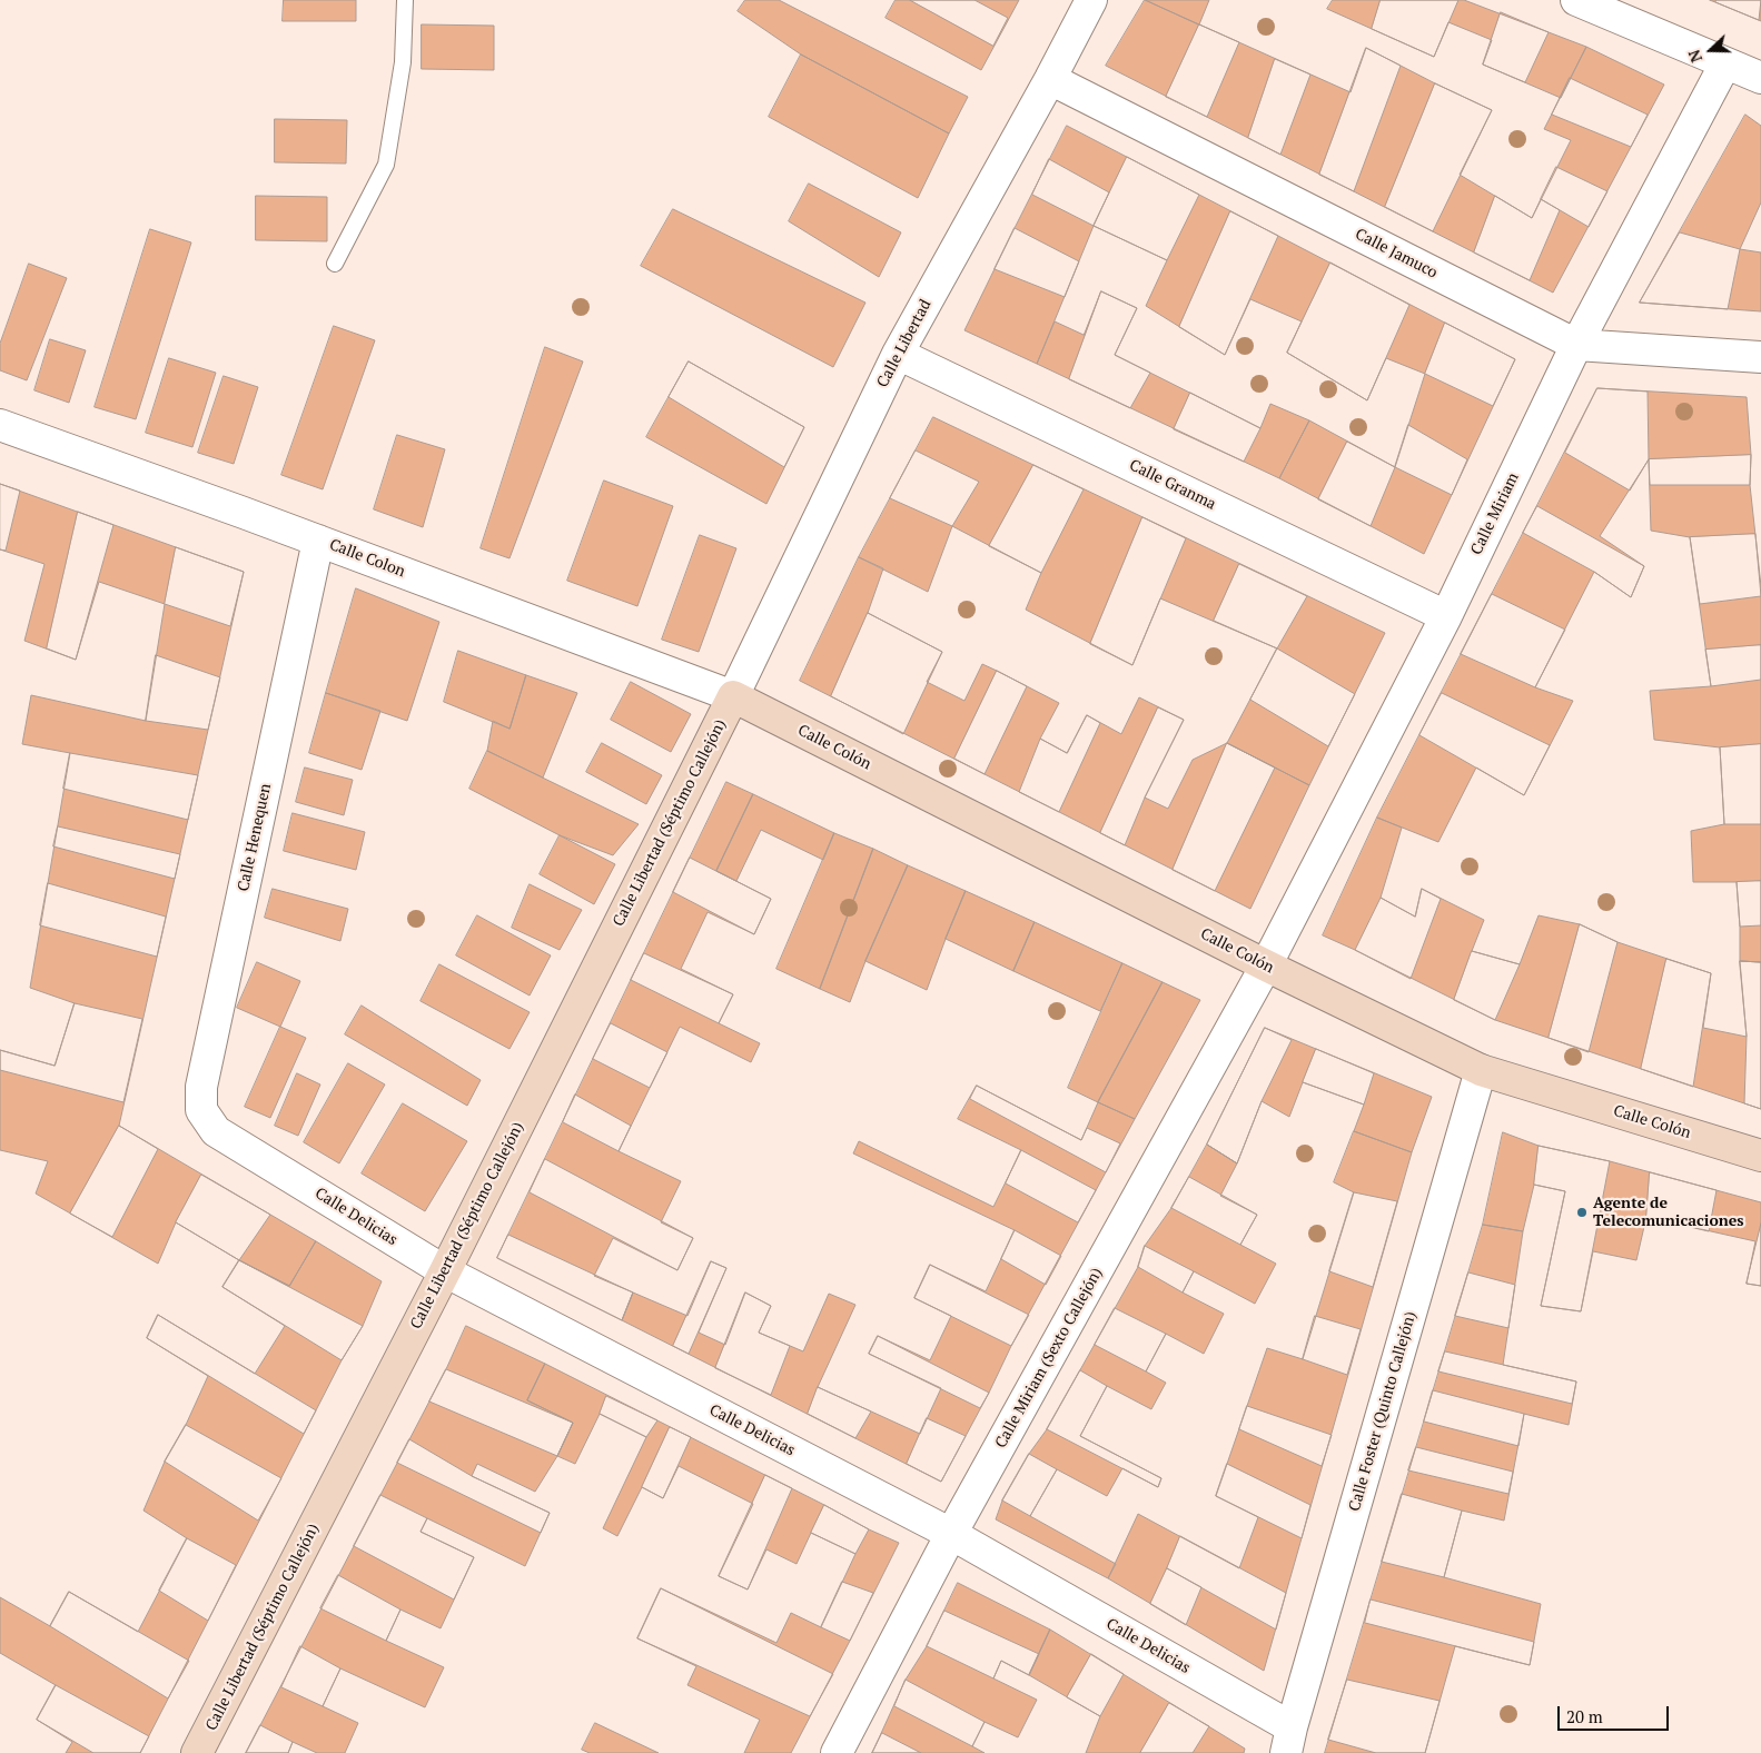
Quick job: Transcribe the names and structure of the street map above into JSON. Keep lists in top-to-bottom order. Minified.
{"streets":{"street":["Calle Jamuco","Calle Libertad","Calle Granma","Calle Miriam","Calle Colon","Calle Colón","Calle Libertad (Séptimo Callejón)","Calle Henequen","Calle Delicias","Calle Miriam (Sexto Callejón)","Calle Foster (Quinto Callejón)"]},"crossings":[["Calle Jamuco","Calle Libertad"],["Calle Jamuco","Calle Miriam"],["Calle Libertad","Calle Granma"],["Calle Libertad","Calle Colon"],["Calle Libertad","Calle Colón"],["Calle Libertad","Calle Libertad (Séptimo Callejón)"],["Calle Granma","Calle Miriam"],["Calle Miriam","Calle Colón"],["Calle Miriam","Calle Miriam (Sexto Callejón)"],["Calle Colon","Calle Colón"],["Calle Colon","Calle Libertad (Séptimo Callejón)"],["Calle Colon","Calle Henequen"],["Calle Colón","Calle Libertad (Séptimo Callejón)"],["Calle Colón","Calle Miriam (Sexto Callejón)"],["Calle Colón","Calle Foster (Quinto Callejón)"],["Calle Libertad (Séptimo Callejón)","Calle Delicias"],["Calle Henequen","Calle Delicias"],["Calle Delicias","Calle Miriam (Sexto Callejón)"],["Calle Delicias","Calle Foster (Quinto Callejón)"]],"places":["Agente de Telecomunicaciones"],"scale_bar":"20 m","north":"left"}
